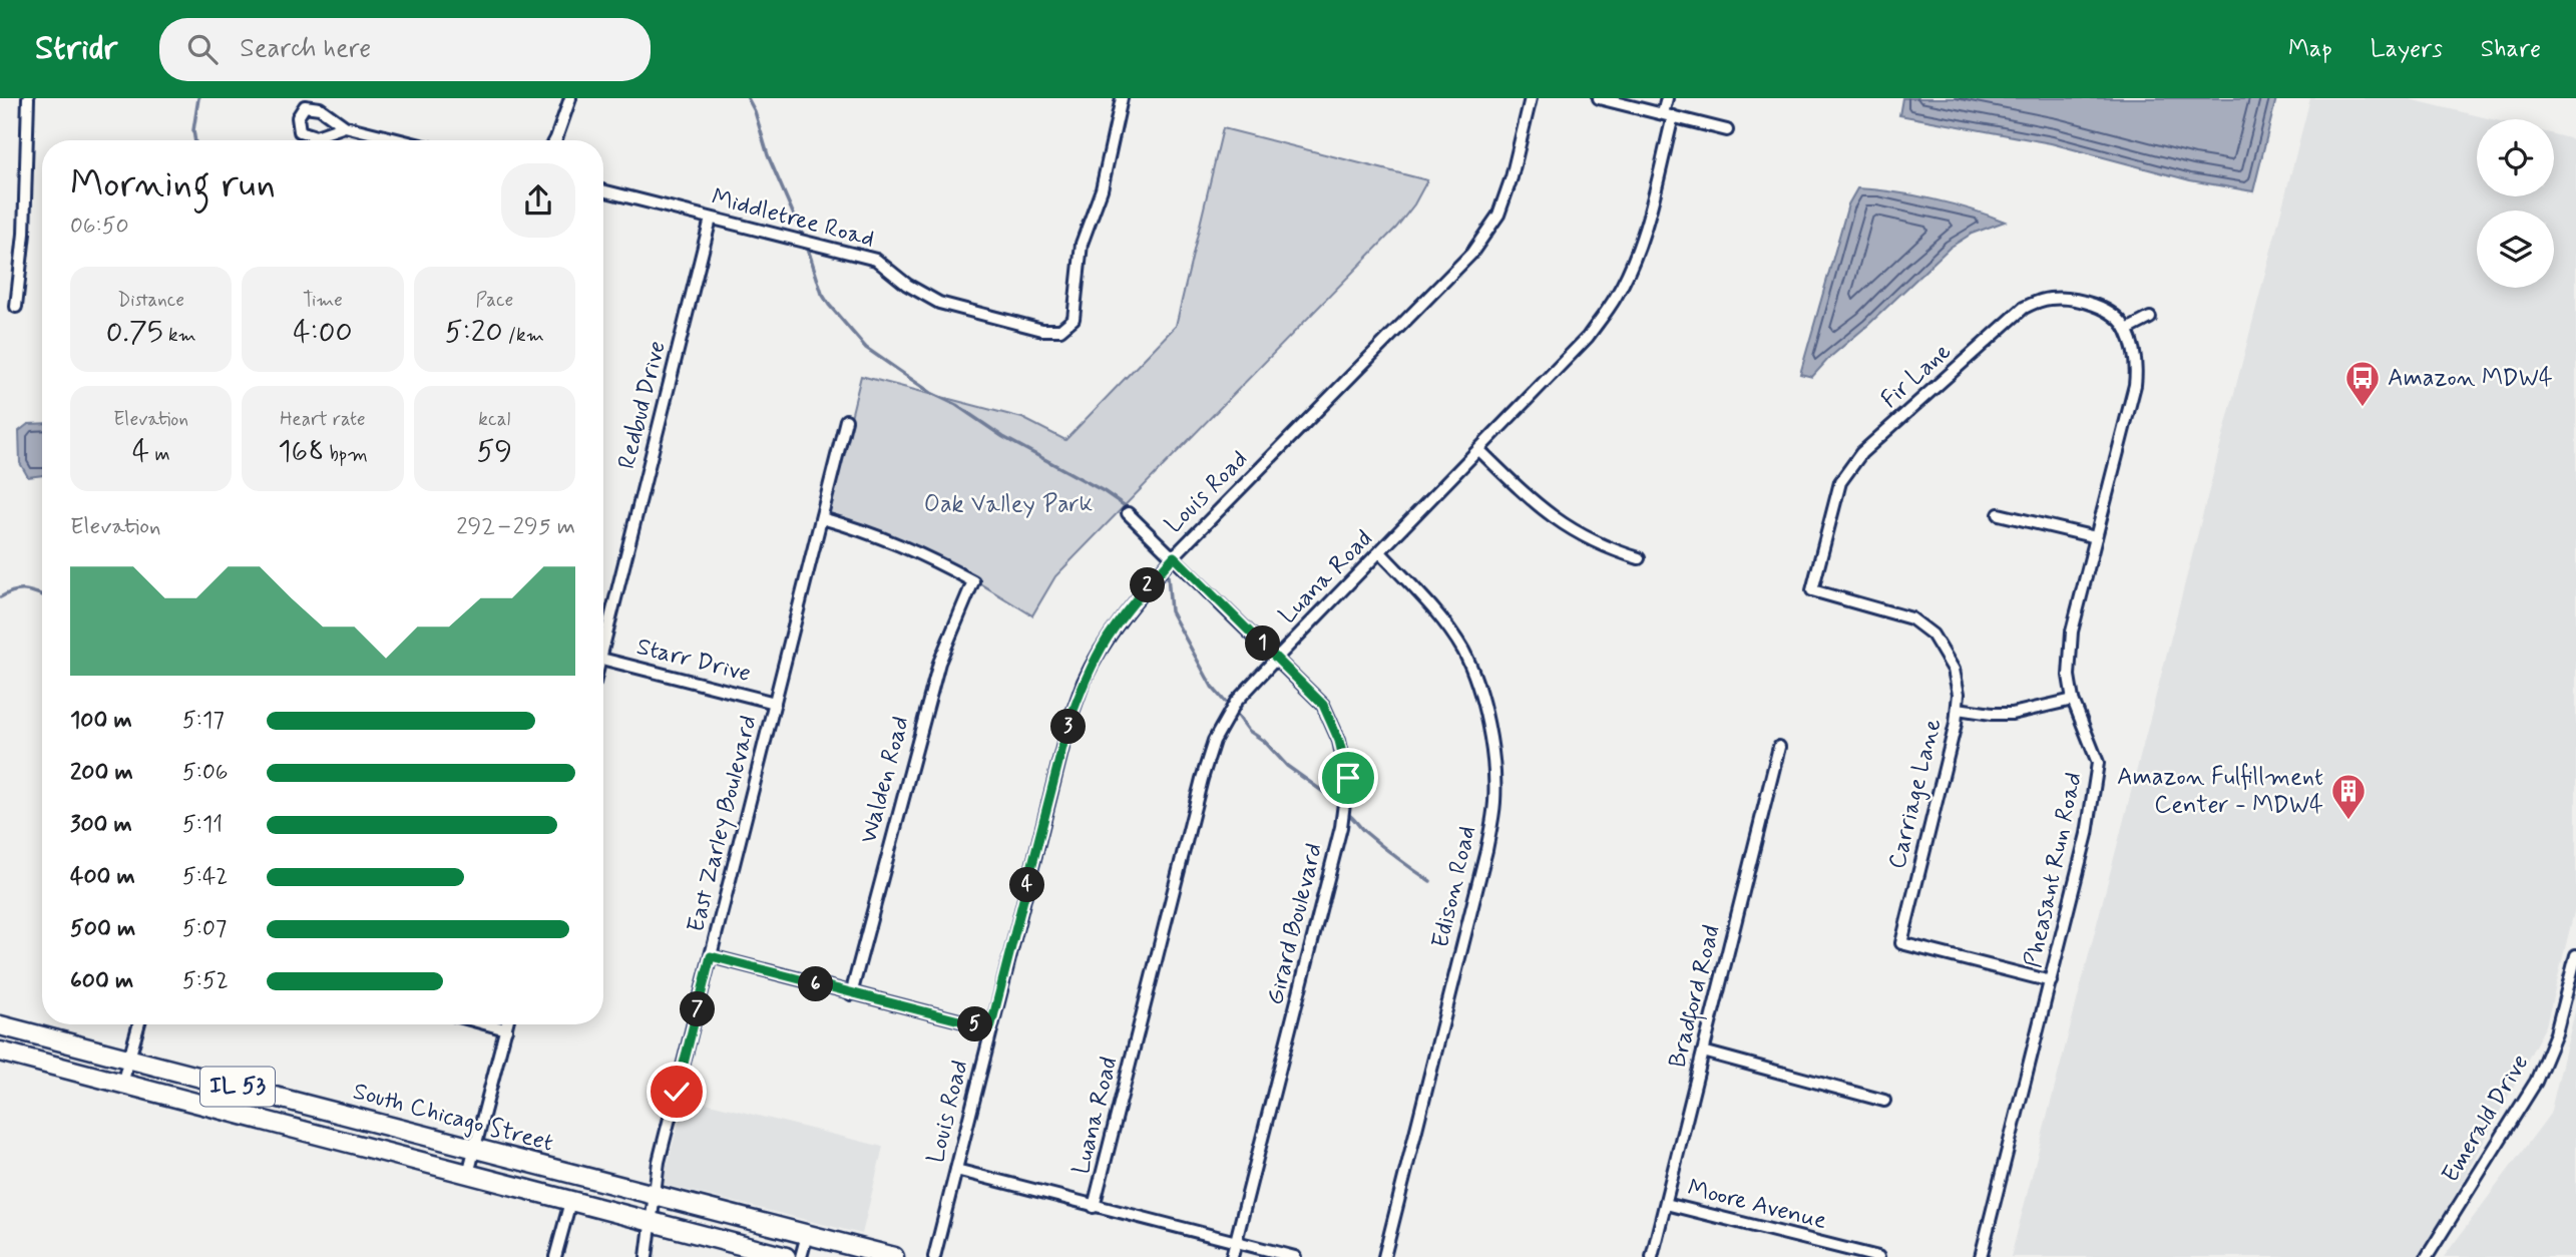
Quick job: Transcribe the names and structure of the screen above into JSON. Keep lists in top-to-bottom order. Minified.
{"streets":{"main road":["IL 53","South Chicago Street"],"street":["Middletree Road","Fir Lane","Redbud Drive","Louis Road","Luana Road","Starr Drive","Walden Road","Carriage Lane","East Zarley Boulevard","Pheasant Run Road","Edison Road","Girard Boulevard","Bradford Road","Emerald Drive","Moore Avenue"]},"crossings":[["Middletree Road","Redbud Drive"],["Fir Lane","Carriage Lane"],["Fir Lane","Pheasant Run Road"],["Louis Road","Girard Boulevard"],["Luana Road","Edison Road"],["Luana Road","Girard Boulevard"],["Starr Drive","East Zarley Boulevard"],["Walden Road","East Zarley Boulevard"],["Carriage Lane","Pheasant Run Road"],["East Zarley Boulevard","South Chicago Street"],["Bradford Road","Moore Avenue"]],"parks":["Oak Valley Park"],"places":{"bus stop":["Amazon MDW4"],"building":["Amazon Fulfillment Center - MDW4"]},"page":{"header":"Stridr","search":"Search here","nav":["Map","Layers","Share"],"heading":["Morning run","06:50"],"stats":[["Distance","0.75 km"],["Time","4:00"],["Pace","5:20 /km"],["Elevation","4 m"],["Heart rate","168 bpm"],["kcal","59"]],"chart":["Elevation","292–295 m"],"pins":["2","1","3","4","6","7","5"],"list":[{"name":"100 m","note":"5:17"},{"name":"200 m","note":"5:06"},{"name":"300 m","note":"5:11"},{"name":"400 m","note":"5:42"},{"name":"500 m","note":"5:07"},{"name":"600 m","note":"5:52"}]}}
